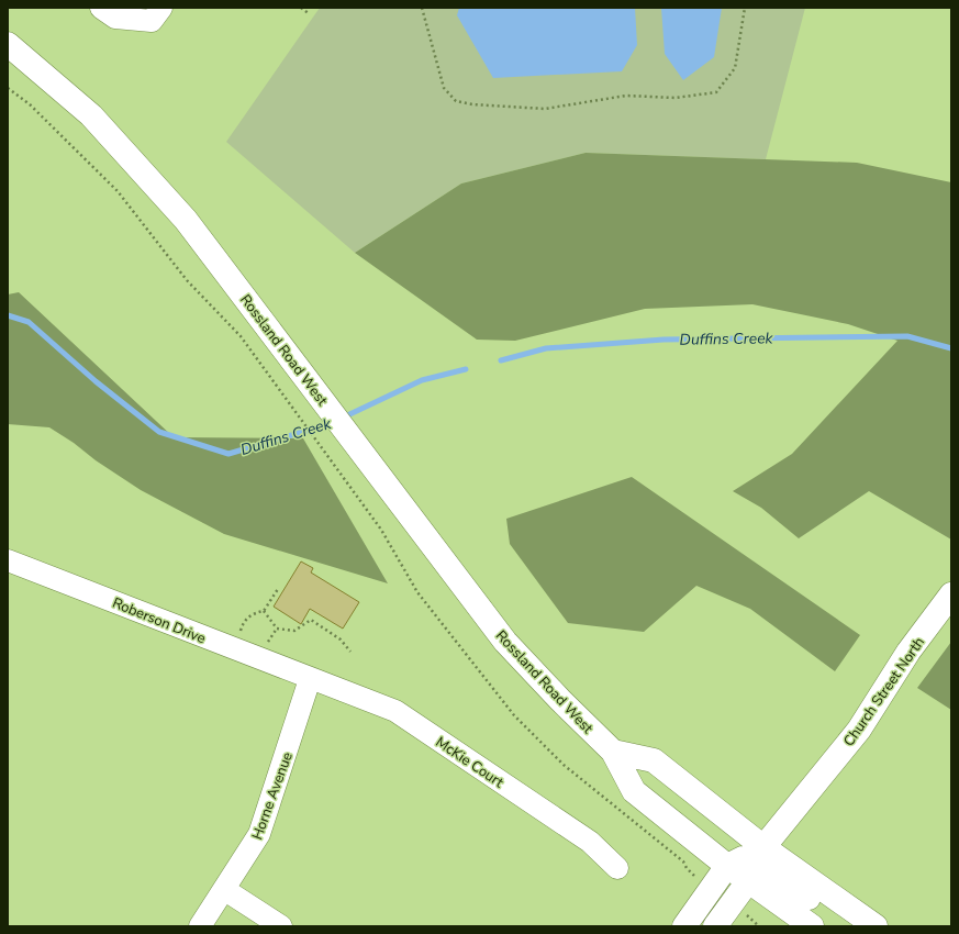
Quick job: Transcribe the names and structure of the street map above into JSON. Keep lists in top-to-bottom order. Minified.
{"streets":{"main road":["Rossland Road West","Church Street North"],"street":["Roberson Drive","McKie Court","Horne Avenue"]},"crossings":[["Rossland Road West","Church Street North"],["Roberson Drive","McKie Court"],["Roberson Drive","Horne Avenue"],["McKie Court","Horne Avenue"]],"water":["Duffins Creek"]}
